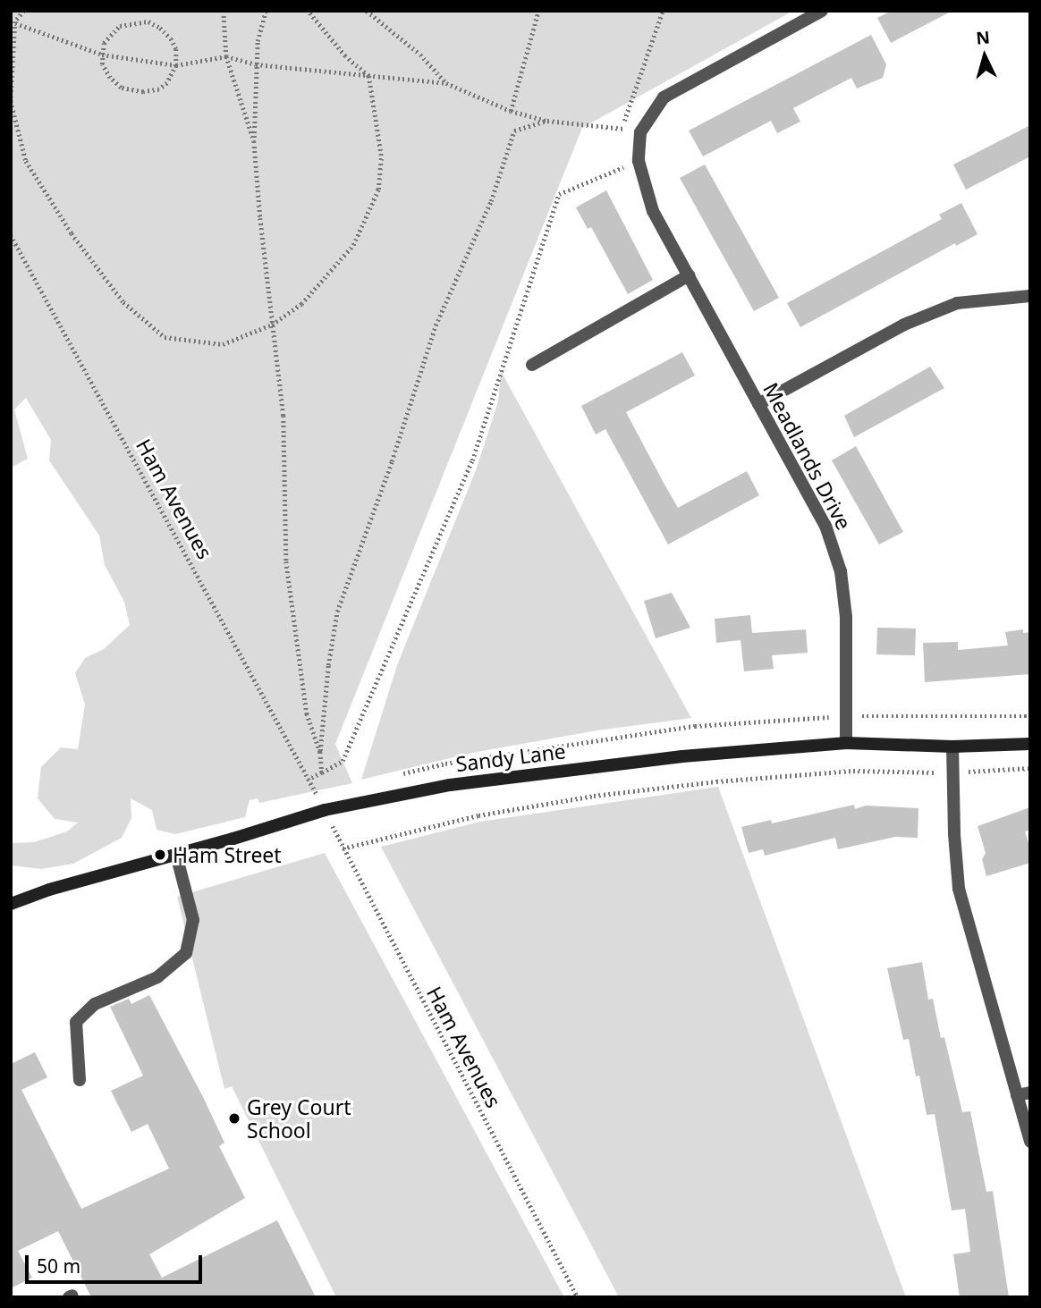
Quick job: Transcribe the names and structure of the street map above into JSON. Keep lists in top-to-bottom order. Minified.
{"streets":{"street":["Meadlands Drive","Sandy Lane"],"path":["Ham Avenues"]},"crossings":[["Meadlands Drive","Sandy Lane"],["Ham Avenues","Sandy Lane"]],"places":["Ham Street","Grey Court School"],"scale_bar":"50 m","north":"top"}
